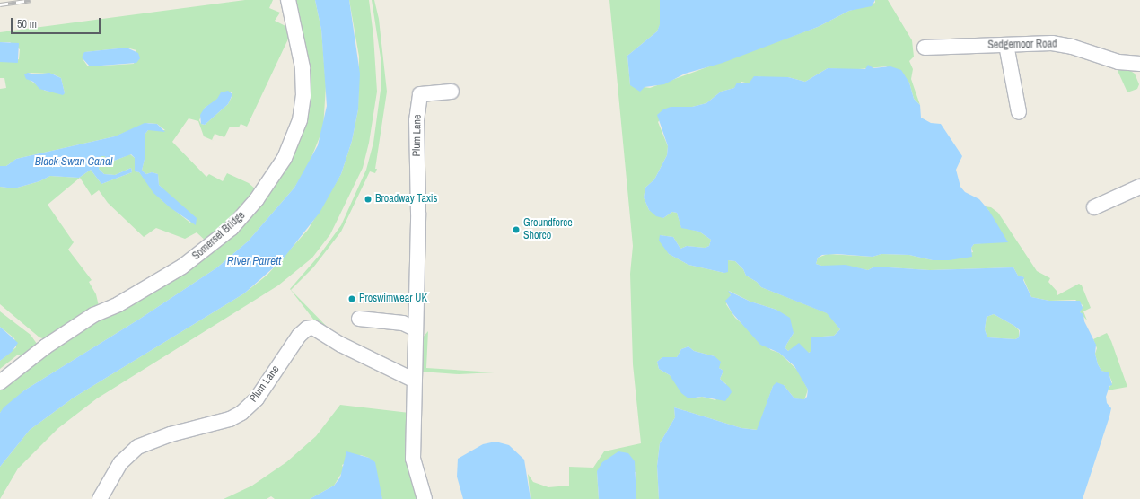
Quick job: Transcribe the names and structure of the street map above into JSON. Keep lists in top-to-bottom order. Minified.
{"streets":{"street":["Sedgemoor Road","Plum Lane","Somerset Bridge"]},"water":["Black Swan Canal","River Parrett"],"places":["Broadway Taxis","Groundforce Shorco","Proswimwear UK"],"scale_bar":"50 m"}
